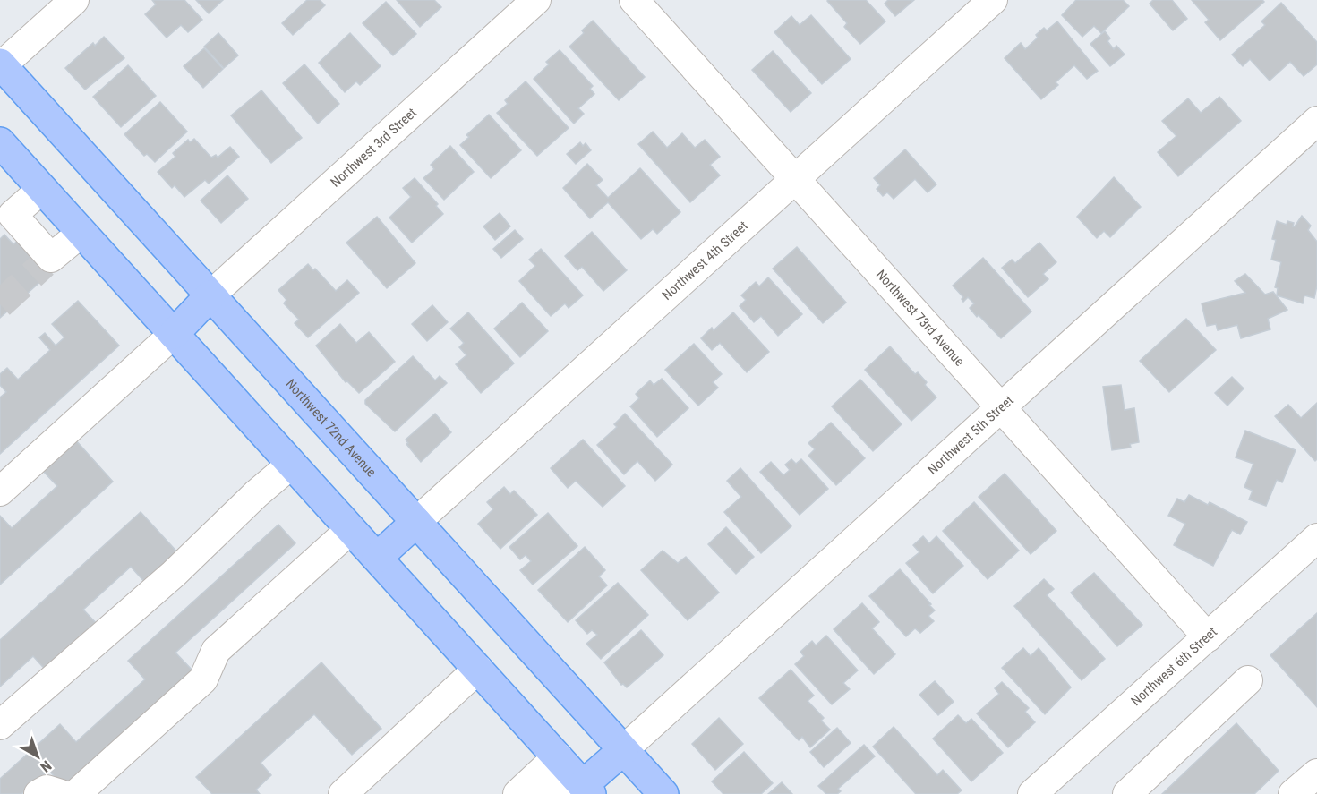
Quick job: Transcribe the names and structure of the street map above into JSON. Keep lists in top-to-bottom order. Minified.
{"streets":{"main road":["Northwest 72nd Avenue"],"street":["Northwest 3rd Street","Northwest 4th Street","Northwest 73rd Avenue","Northwest 5th Street","Northwest 6th Street"]},"crossings":[["Northwest 3rd Street","Northwest 72nd Avenue"],["Northwest 4th Street","Northwest 73rd Avenue"],["Northwest 4th Street","Northwest 72nd Avenue"],["Northwest 73rd Avenue","Northwest 5th Street"],["Northwest 73rd Avenue","Northwest 6th Street"],["Northwest 72nd Avenue","Northwest 5th Street"]],"north":"bottom right"}
